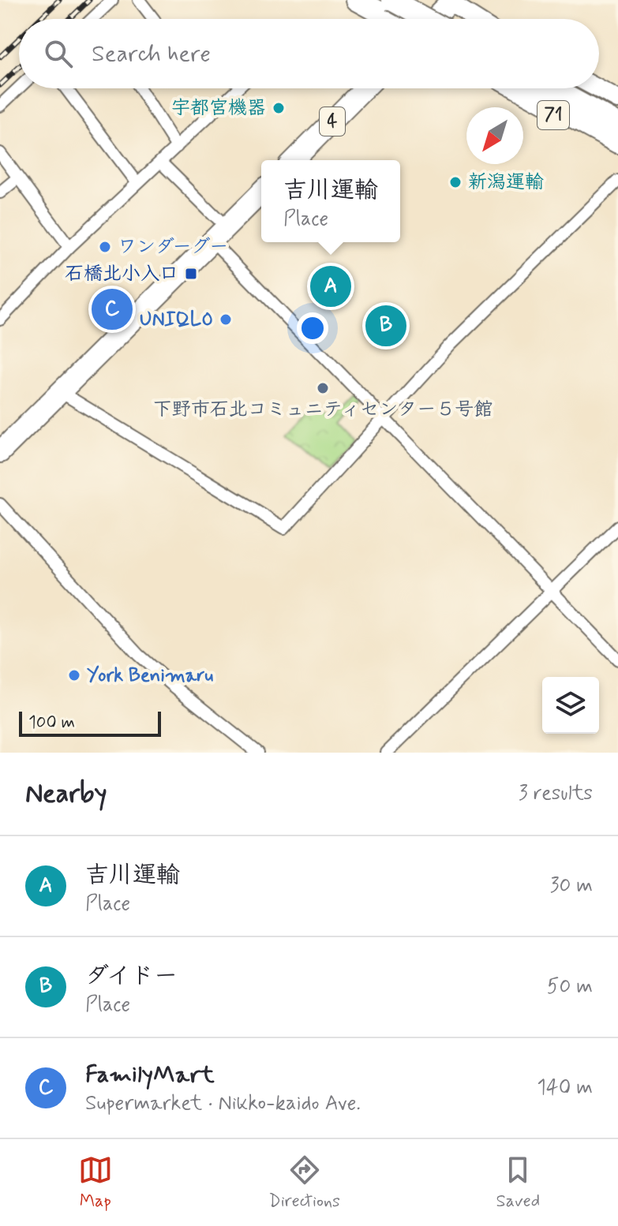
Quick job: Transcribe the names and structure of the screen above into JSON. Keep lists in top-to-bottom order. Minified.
{"streets":{"highway":["4"],"main road":["71"]},"places":{"other":["宇都宮機器","新潟運輸","ワンダーグー","UNIQLO","下野市石北コミュニティセンター５号館","York Benimaru"],"transit":["石橋北小入口"]},"scale_bar":"100 m","north":"bottom left","page":{"search":"Search here","popup":["吉川運輸","Place"],"pins":["A","C","B"],"scale":"100 m","heading":["Nearby","3 results"],"list":[{"mark":"A","name":"吉川運輸","note":"Place","value":"30 m"},{"mark":"B","name":"ダイドー","note":"Place","value":"50 m"},{"mark":"C","name":"FamilyMart","note":"Supermarket · Nikko-kaido Ave.","value":"140 m"}],"nav":["Map","Directions","Saved"]}}
